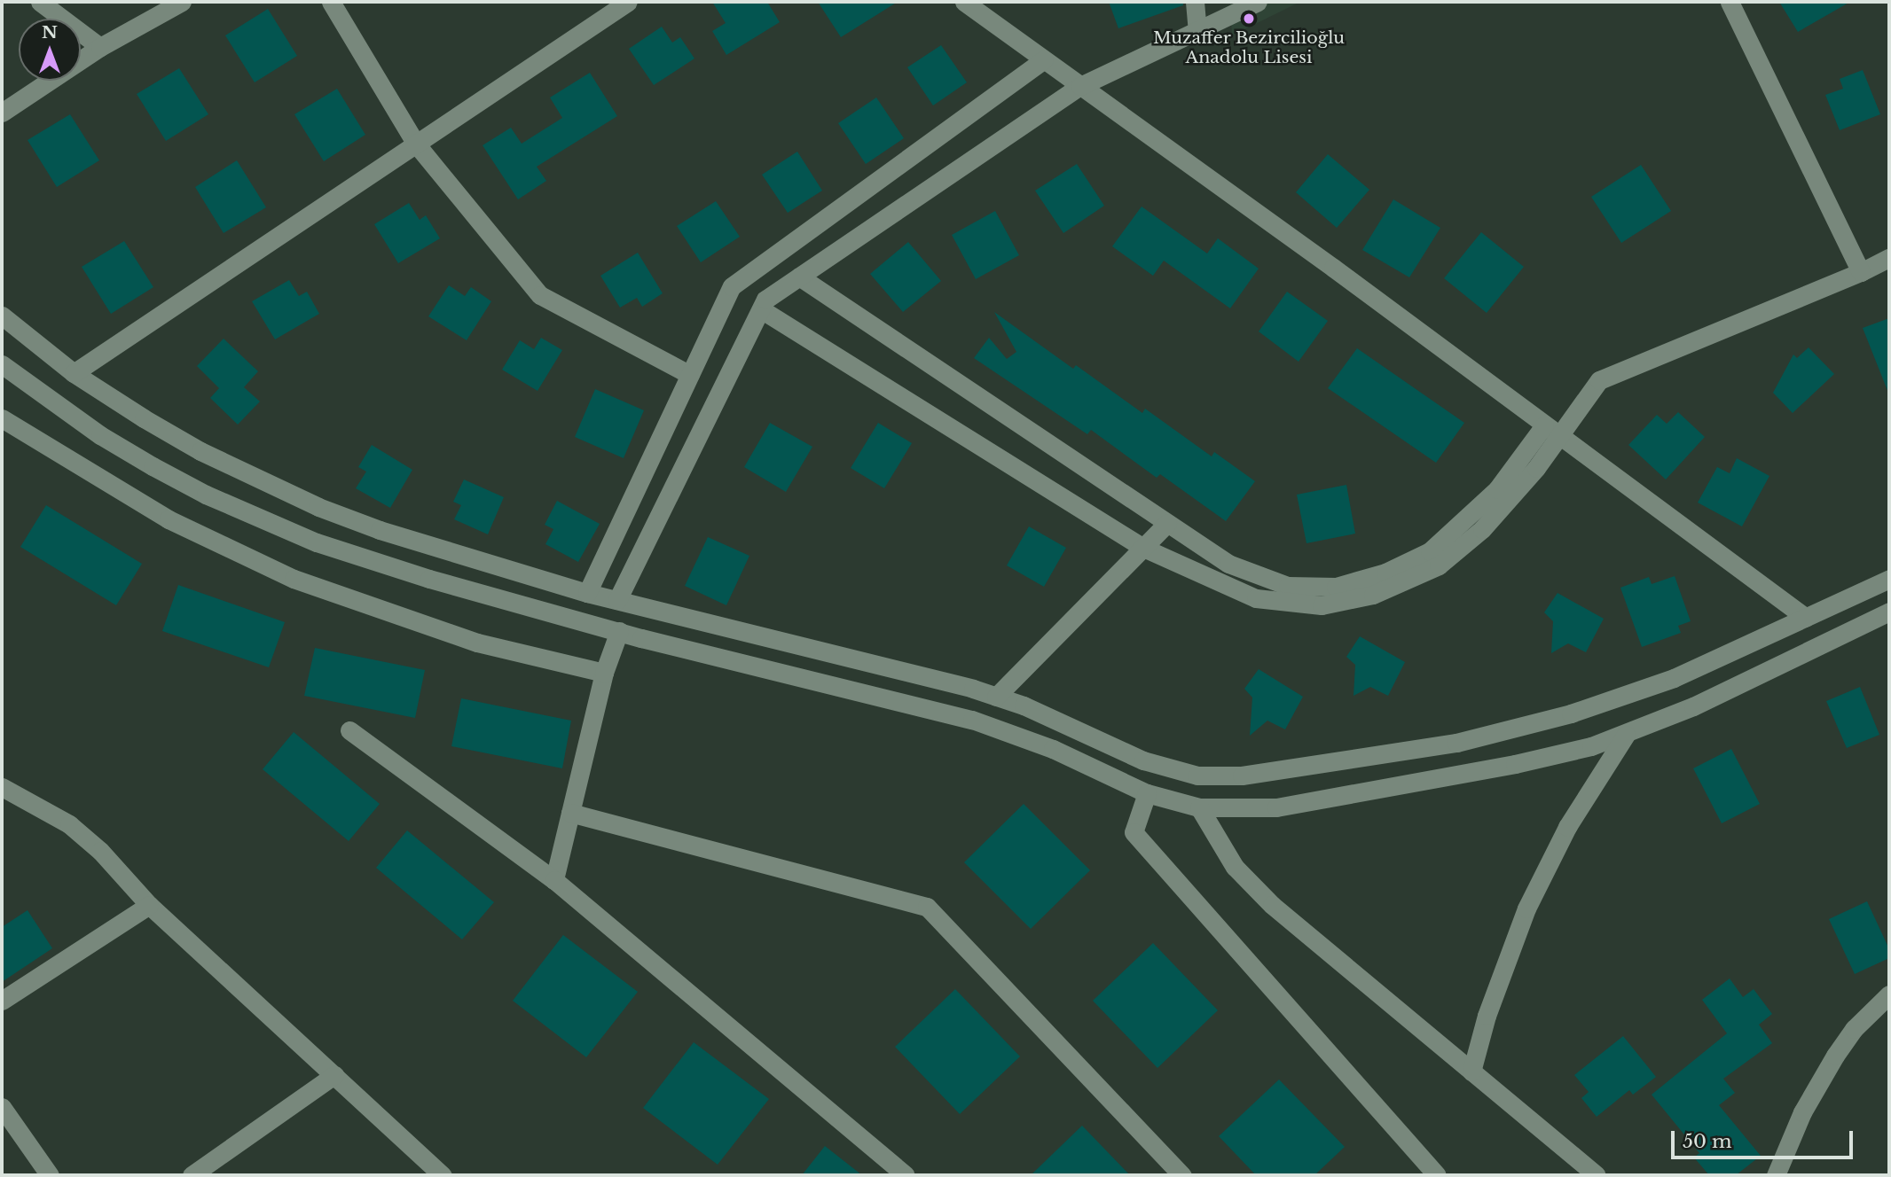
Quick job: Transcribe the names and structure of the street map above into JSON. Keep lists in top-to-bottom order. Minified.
{"places":["Muzaffer Bezircilioğlu Anadolu Lisesi"],"scale_bar":"50 m","north":"top"}
